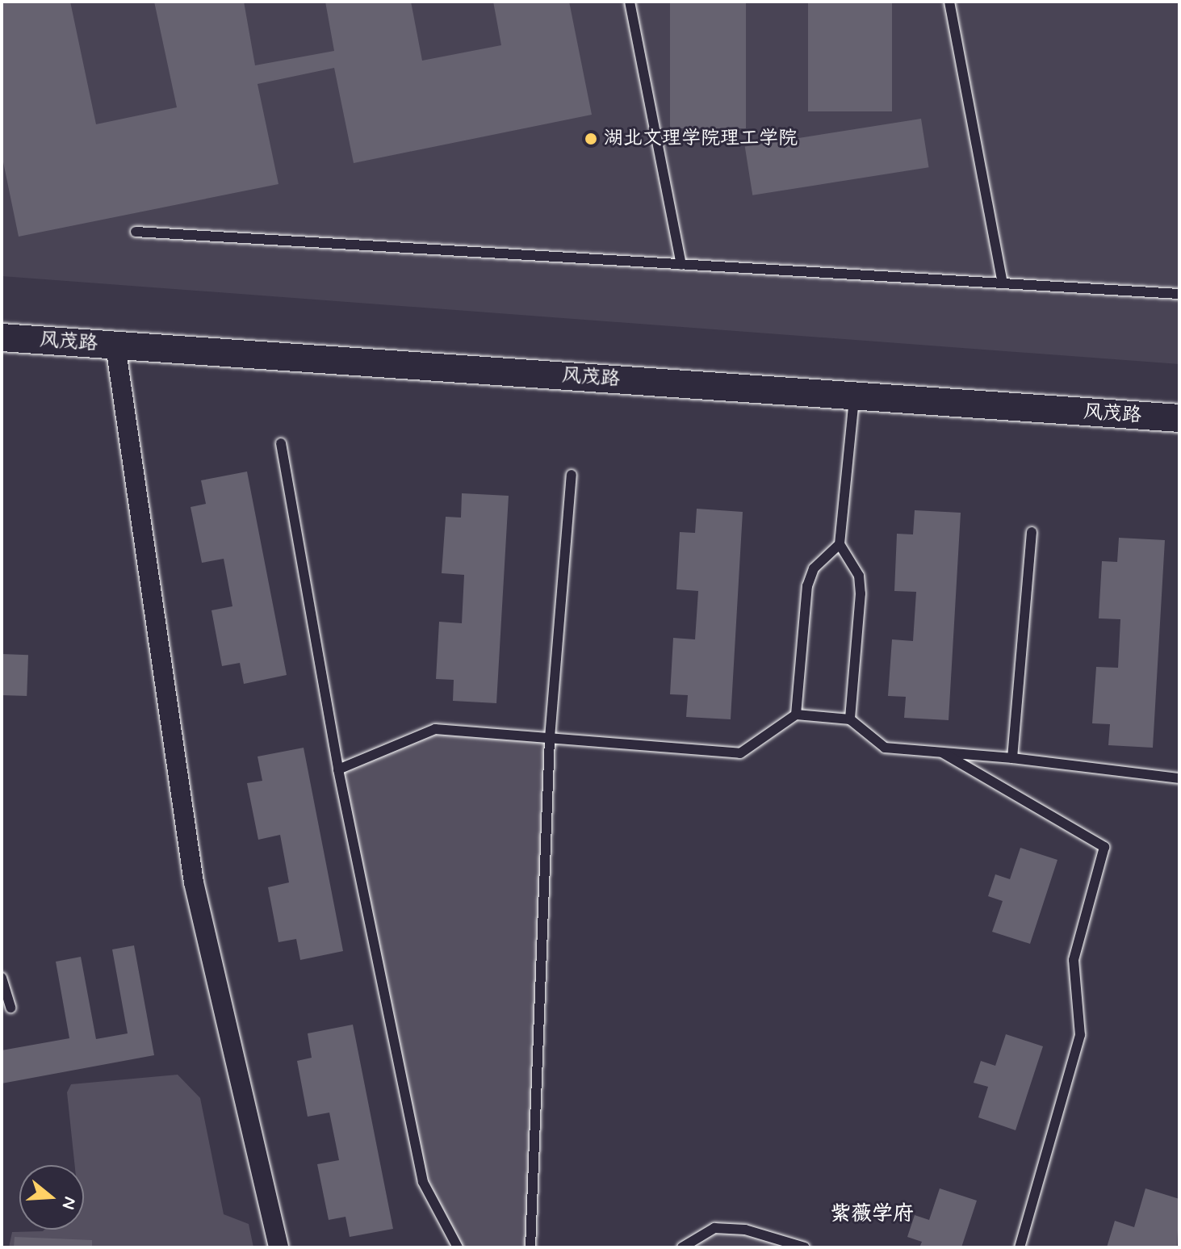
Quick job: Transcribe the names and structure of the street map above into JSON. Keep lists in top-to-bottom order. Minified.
{"streets":{"street":["风茂路"]},"districts":["紫薇学府"],"places":["湖北文理学院理工学院"],"north":"right"}
